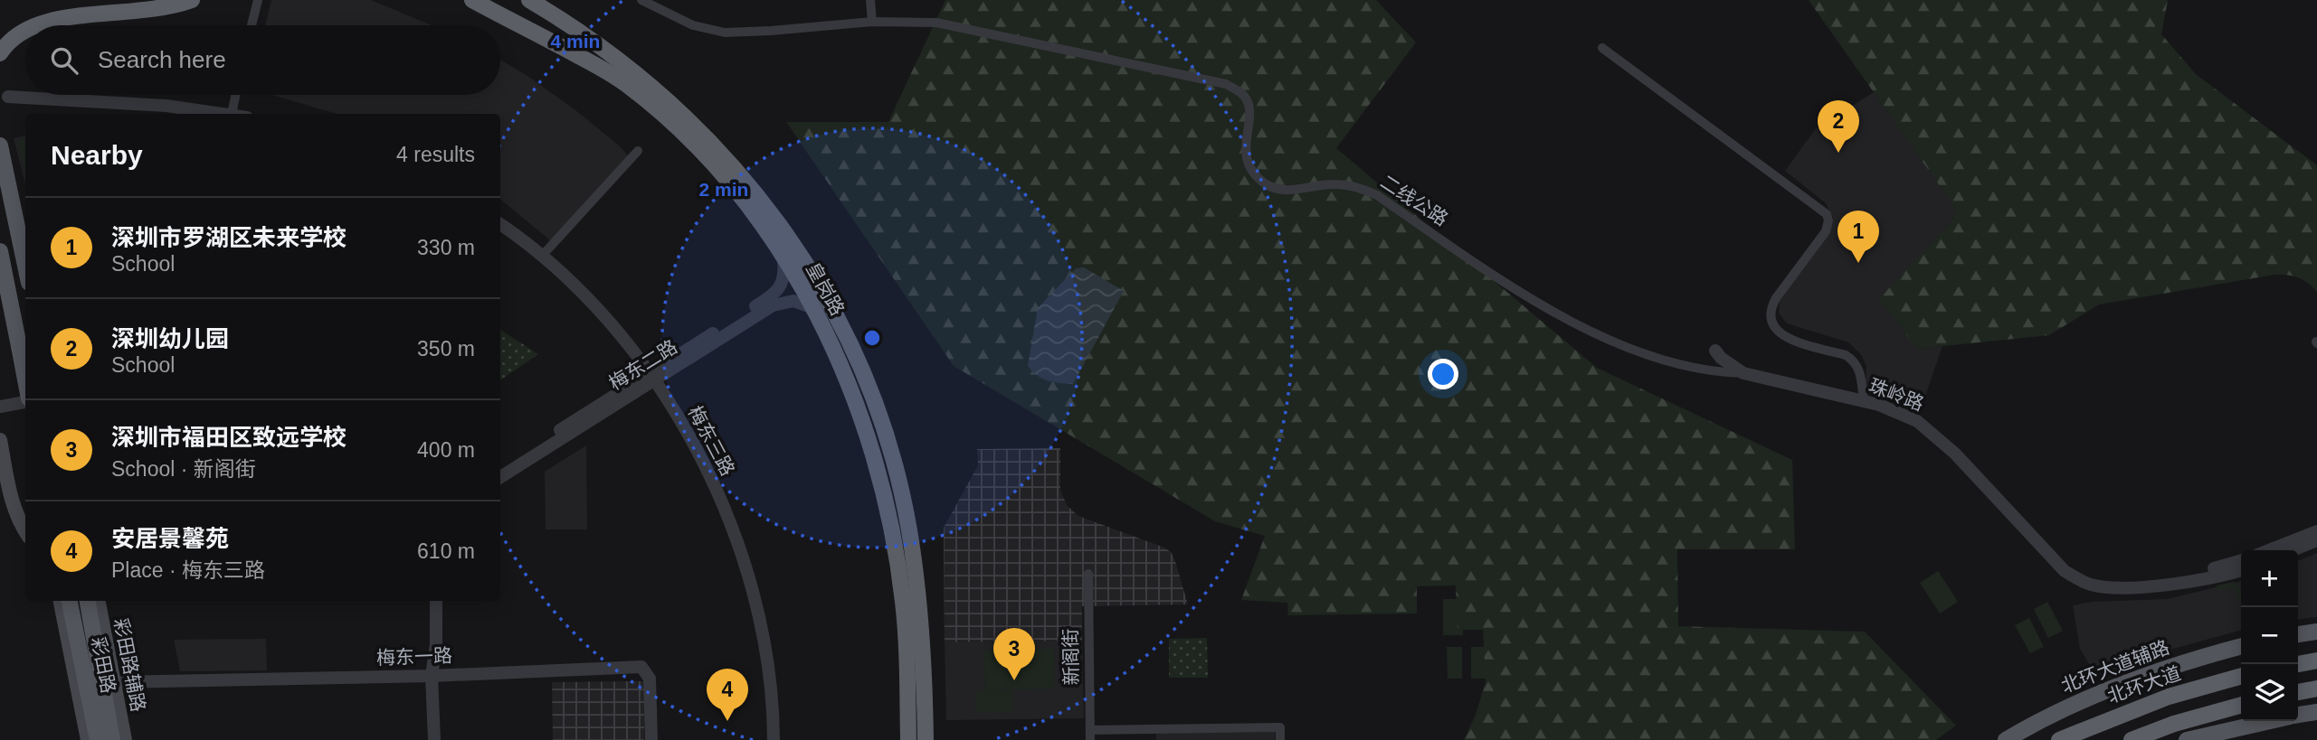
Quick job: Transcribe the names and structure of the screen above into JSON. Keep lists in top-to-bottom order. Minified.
{"streets":{"highway":["皇岗路","北环大道"],"main road":["彩田路","彩田路辅路","北环大道辅路"],"street":["二线公路","梅东二路","珠岭路","梅东三路","梅东一路","新阁街"]},"crossings":[["二线公路","珠岭路"],["皇岗路","梅东二路"],["梅东二路","梅东三路"],["梅东一路","彩田路辅路"],["彩田路","彩田路辅路"]],"page":{"search":"Search here","pins":["2","1","3","4"],"heading":["Nearby","4 results"],"list":[{"mark":"1","name":"深圳市罗湖区未来学校","note":"School","value":"330 m"},{"mark":"2","name":"深圳幼儿园","note":"School","value":"350 m"},{"mark":"3","name":"深圳市福田区致远学校","note":"School · 新阁街","value":"400 m"},{"mark":"4","name":"安居景馨苑","note":"Place · 梅东三路","value":"610 m"}],"map_buttons":["+","−"]},"rings":["4 min","2 min"]}
